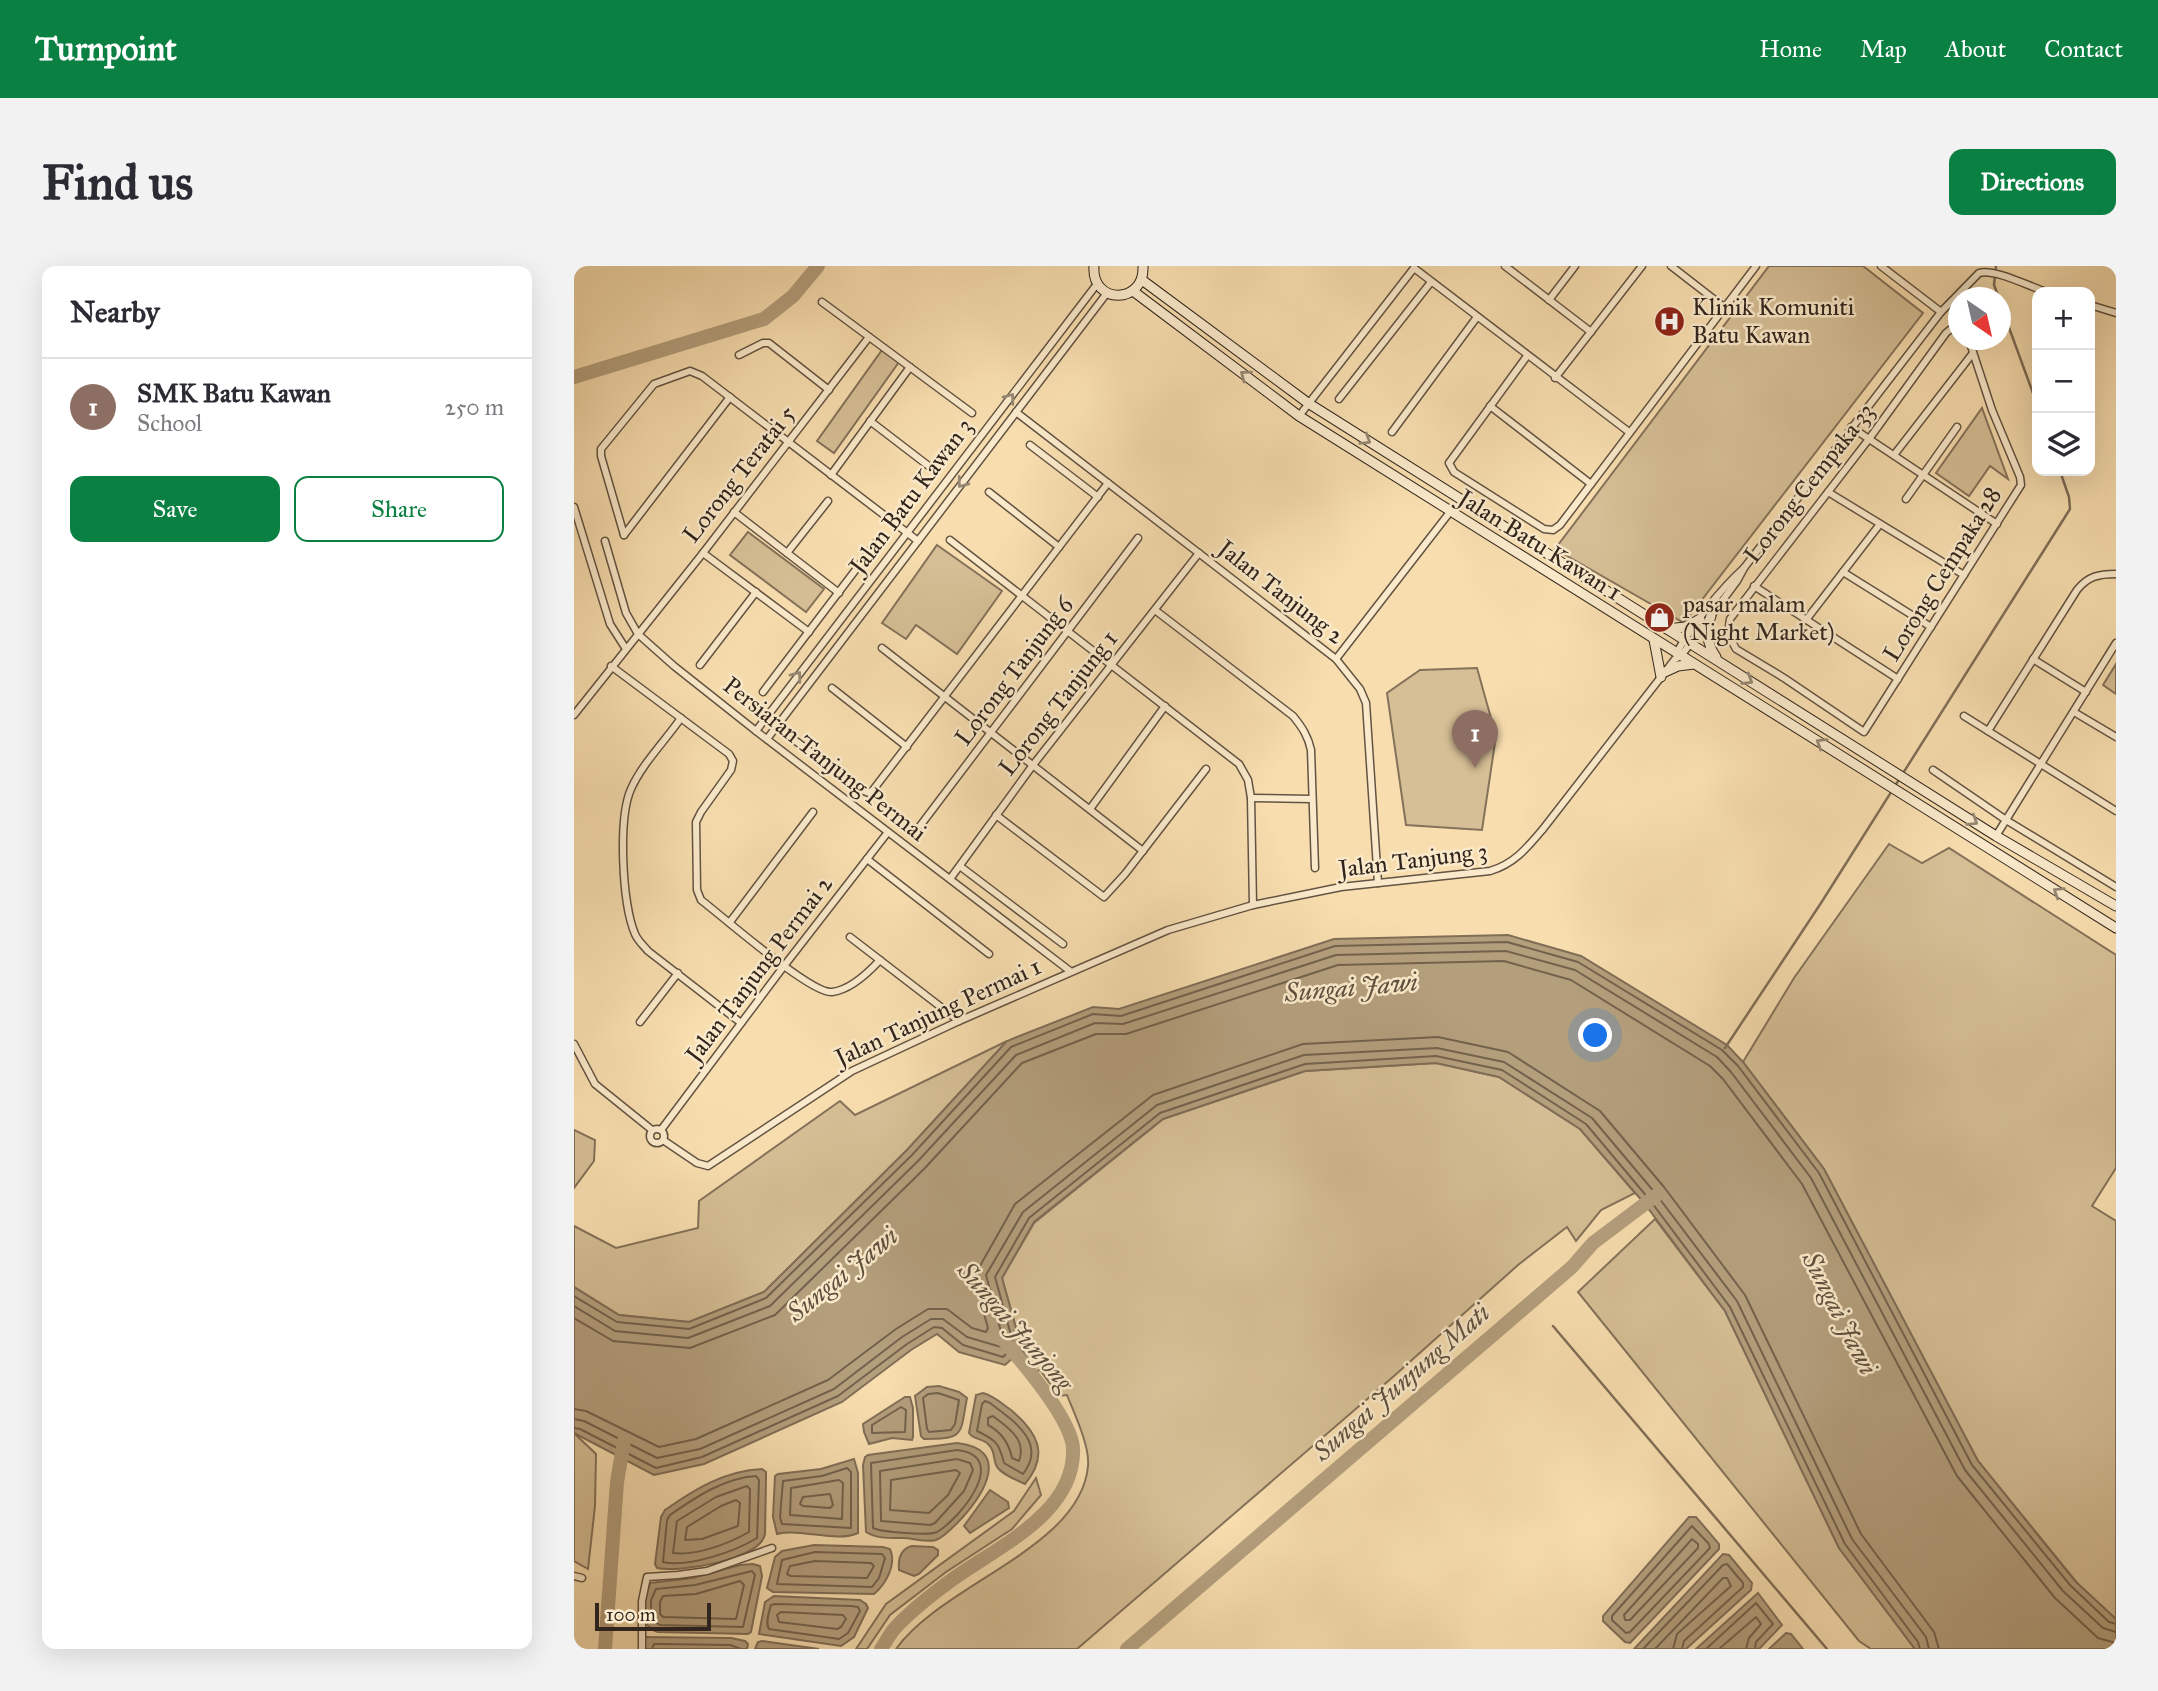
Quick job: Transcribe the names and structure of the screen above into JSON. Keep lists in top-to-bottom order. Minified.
{"streets":{"street":["Lorong Teratai 5","Lorong Cempaka 33","Jalan Batu Kawan 3","Jalan Batu Kawan 1","Lorong Cempaka 28","Jalan Tanjung 2","Lorong Tanjung 6","Lorong Tanjung 1","Persiaran Tanjung Permai","Jalan Tanjung 3","Jalan Tanjung Permai 2","Jalan Tanjung Permai 1"]},"crossings":[["Lorong Teratai 5","Persiaran Tanjung Permai"],["Lorong Cempaka 33","Lorong Cempaka 28"],["Jalan Batu Kawan 3","Jalan Tanjung 2"],["Jalan Batu Kawan 3","Persiaran Tanjung Permai"],["Jalan Batu Kawan 1","Jalan Tanjung 3"],["Jalan Tanjung 2","Lorong Tanjung 1"],["Jalan Tanjung 2","Jalan Tanjung 3"],["Lorong Tanjung 1","Persiaran Tanjung Permai"],["Persiaran Tanjung Permai","Jalan Tanjung 3"],["Persiaran Tanjung Permai","Jalan Tanjung Permai 2"],["Persiaran Tanjung Permai","Jalan Tanjung Permai 1"],["Jalan Tanjung 3","Jalan Tanjung Permai 1"],["Jalan Tanjung Permai 2","Jalan Tanjung Permai 1"]],"water":["Sungai Jawi","Sungai Junjong","Sungai Junjung Mati"],"places":{"hospital":["Klinik Komuniti Batu Kawan"],"shop":["pasar malam (Night Market)"]},"scale_bar":"100 m","north":"bottom right","page":{"header":"Turnpoint","nav":["Home","Map","About","Contact"],"buttons":["Directions",["Save","Share"]],"title":"Find us","heading":"Nearby","map_buttons":["+","−"],"list":[{"mark":"1","name":"SMK Batu Kawan","note":"School","value":"250 m"}],"pins":"1","scale":"100 m"}}
